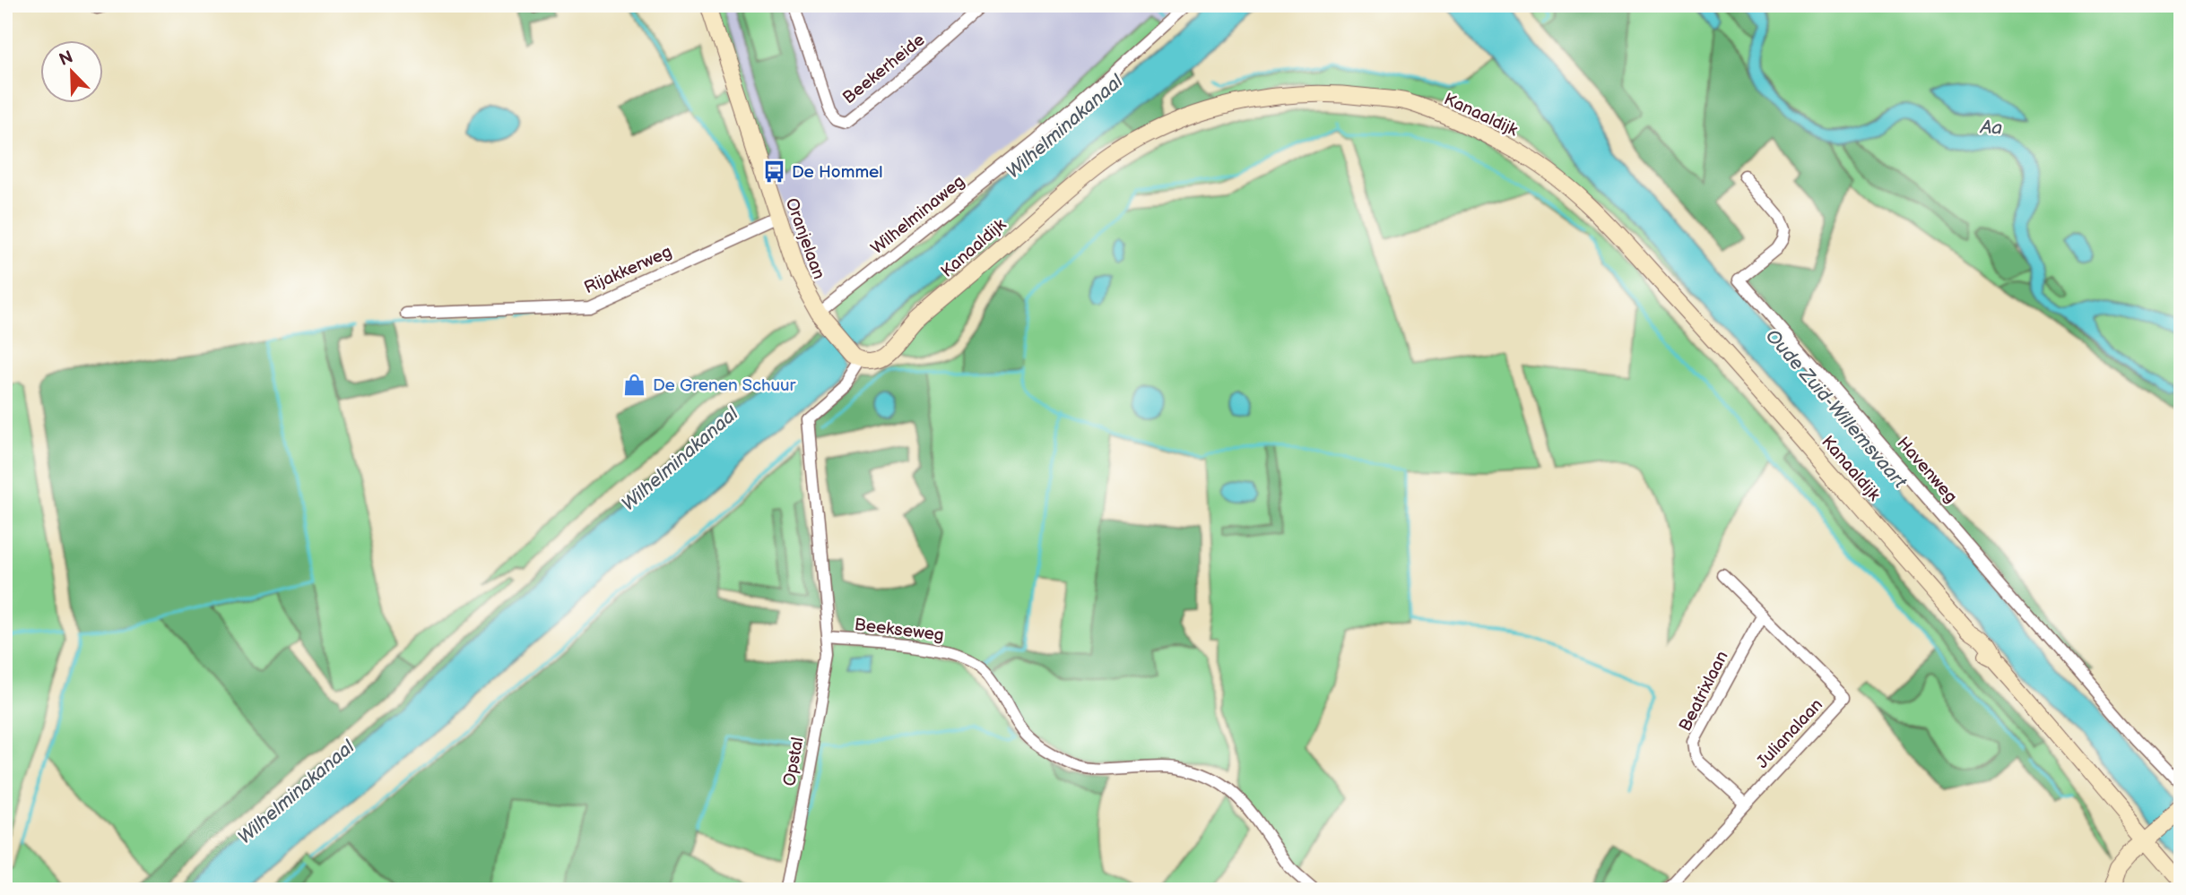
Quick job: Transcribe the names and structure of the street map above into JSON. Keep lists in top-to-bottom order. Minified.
{"streets":{"main road":["Kanaaldijk","Oranjelaan"],"street":["Beekerheide","Wilhelminaweg","Rijakkerweg","Havenweg","Beekseweg","Beatrixlaan","Julianalaan","Opstal"]},"crossings":[["Kanaaldijk","Oranjelaan"],["Kanaaldijk","Beekseweg"],["Wilhelminaweg","Oranjelaan"],["Oranjelaan","Rijakkerweg"],["Oranjelaan","Beekseweg"],["Beekseweg","Opstal"],["Beatrixlaan","Julianalaan"]],"water":["Wilhelminakanaal","Aa","Oude Zuid-Willemsvaart"],"places":{"bus stop":["De Hommel"],"shop":["De Grenen Schuur"]},"north":"top left"}
